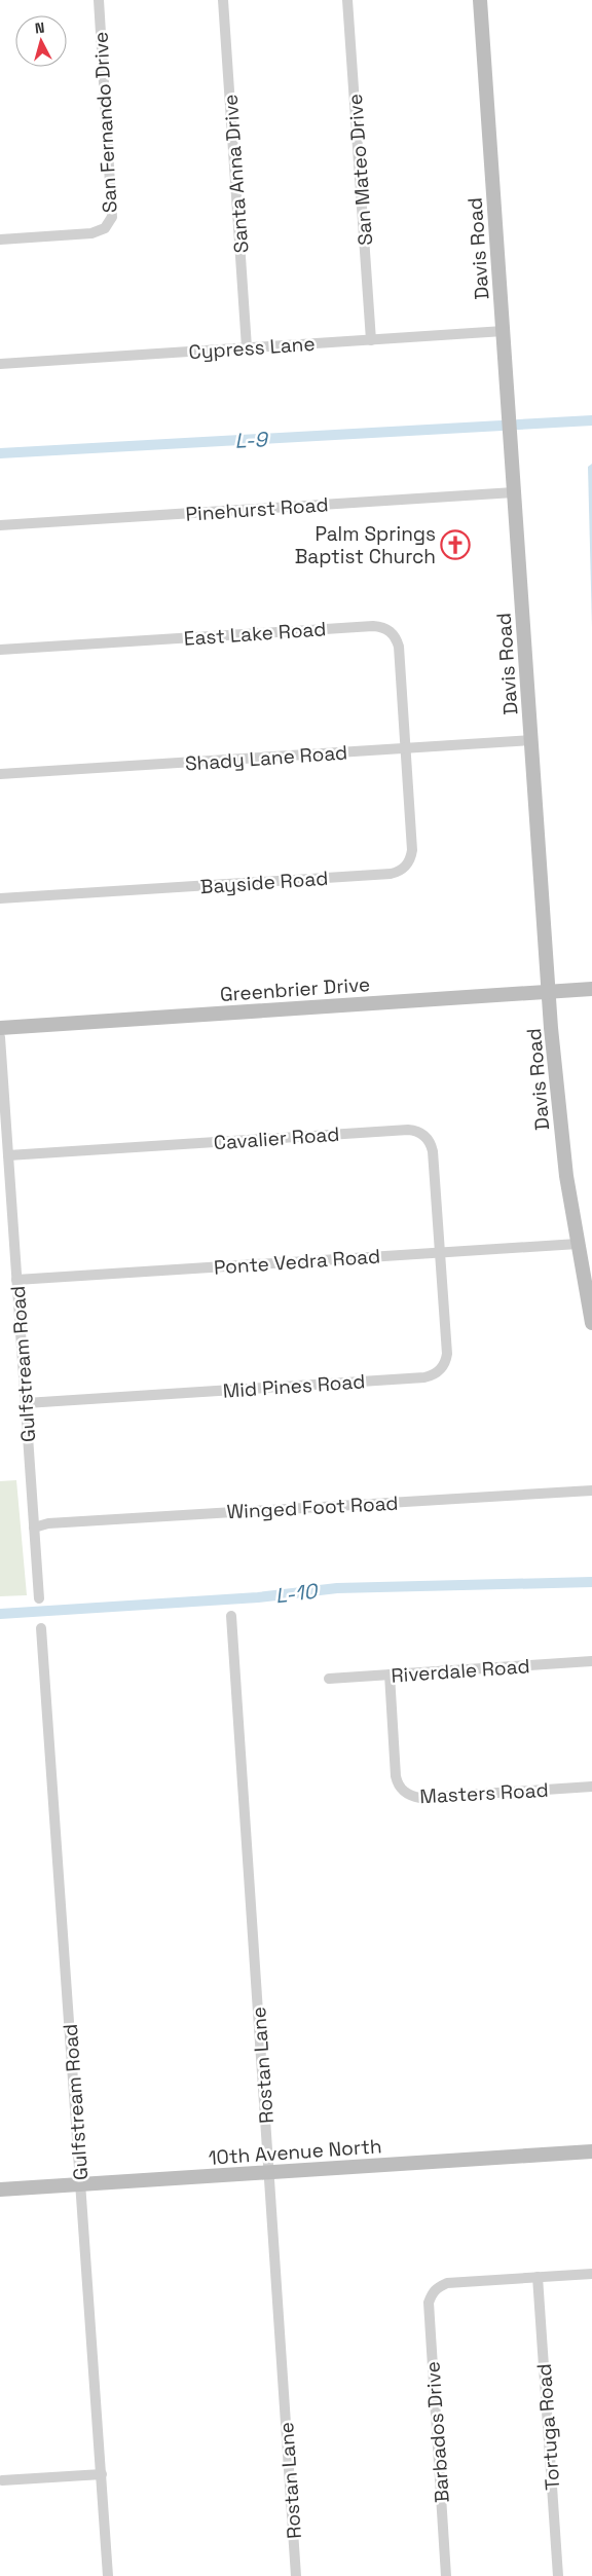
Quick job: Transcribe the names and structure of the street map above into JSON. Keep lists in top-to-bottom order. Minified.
{"streets":{"street":["San Fernando Drive","San Mateo Drive","Santa Anna Drive","Davis Road","Cypress Lane","Pinehurst Road","East Lake Road","Shady Lane Road","Bayside Road","Greenbrier Drive","Cavalier Road","Ponte Vedra Road","Gulfstream Road","Mid Pines Road","Winged Foot Road","Riverdale Road","Masters Road","Rostan Lane","10th Avenue North","Tortuga Road","Barbados Drive"]},"crossings":[["San Mateo Drive","Cypress Lane"],["Santa Anna Drive","Cypress Lane"],["Davis Road","Cypress Lane"],["Davis Road","Pinehurst Road"],["Davis Road","Shady Lane Road"],["Davis Road","Greenbrier Drive"],["Davis Road","Ponte Vedra Road"],["East Lake Road","Shady Lane Road"],["East Lake Road","Bayside Road"],["Shady Lane Road","Bayside Road"],["Cavalier Road","Ponte Vedra Road"],["Cavalier Road","Gulfstream Road"],["Cavalier Road","Mid Pines Road"],["Ponte Vedra Road","Gulfstream Road"],["Ponte Vedra Road","Mid Pines Road"],["Gulfstream Road","Mid Pines Road"],["Gulfstream Road","Winged Foot Road"],["Gulfstream Road","10th Avenue North"],["Riverdale Road","Masters Road"],["Rostan Lane","10th Avenue North"],["Tortuga Road","Barbados Drive"]],"water":["L-9","L-10"],"places":{"church":["Palm Springs Baptist Church"]},"north":"top"}
